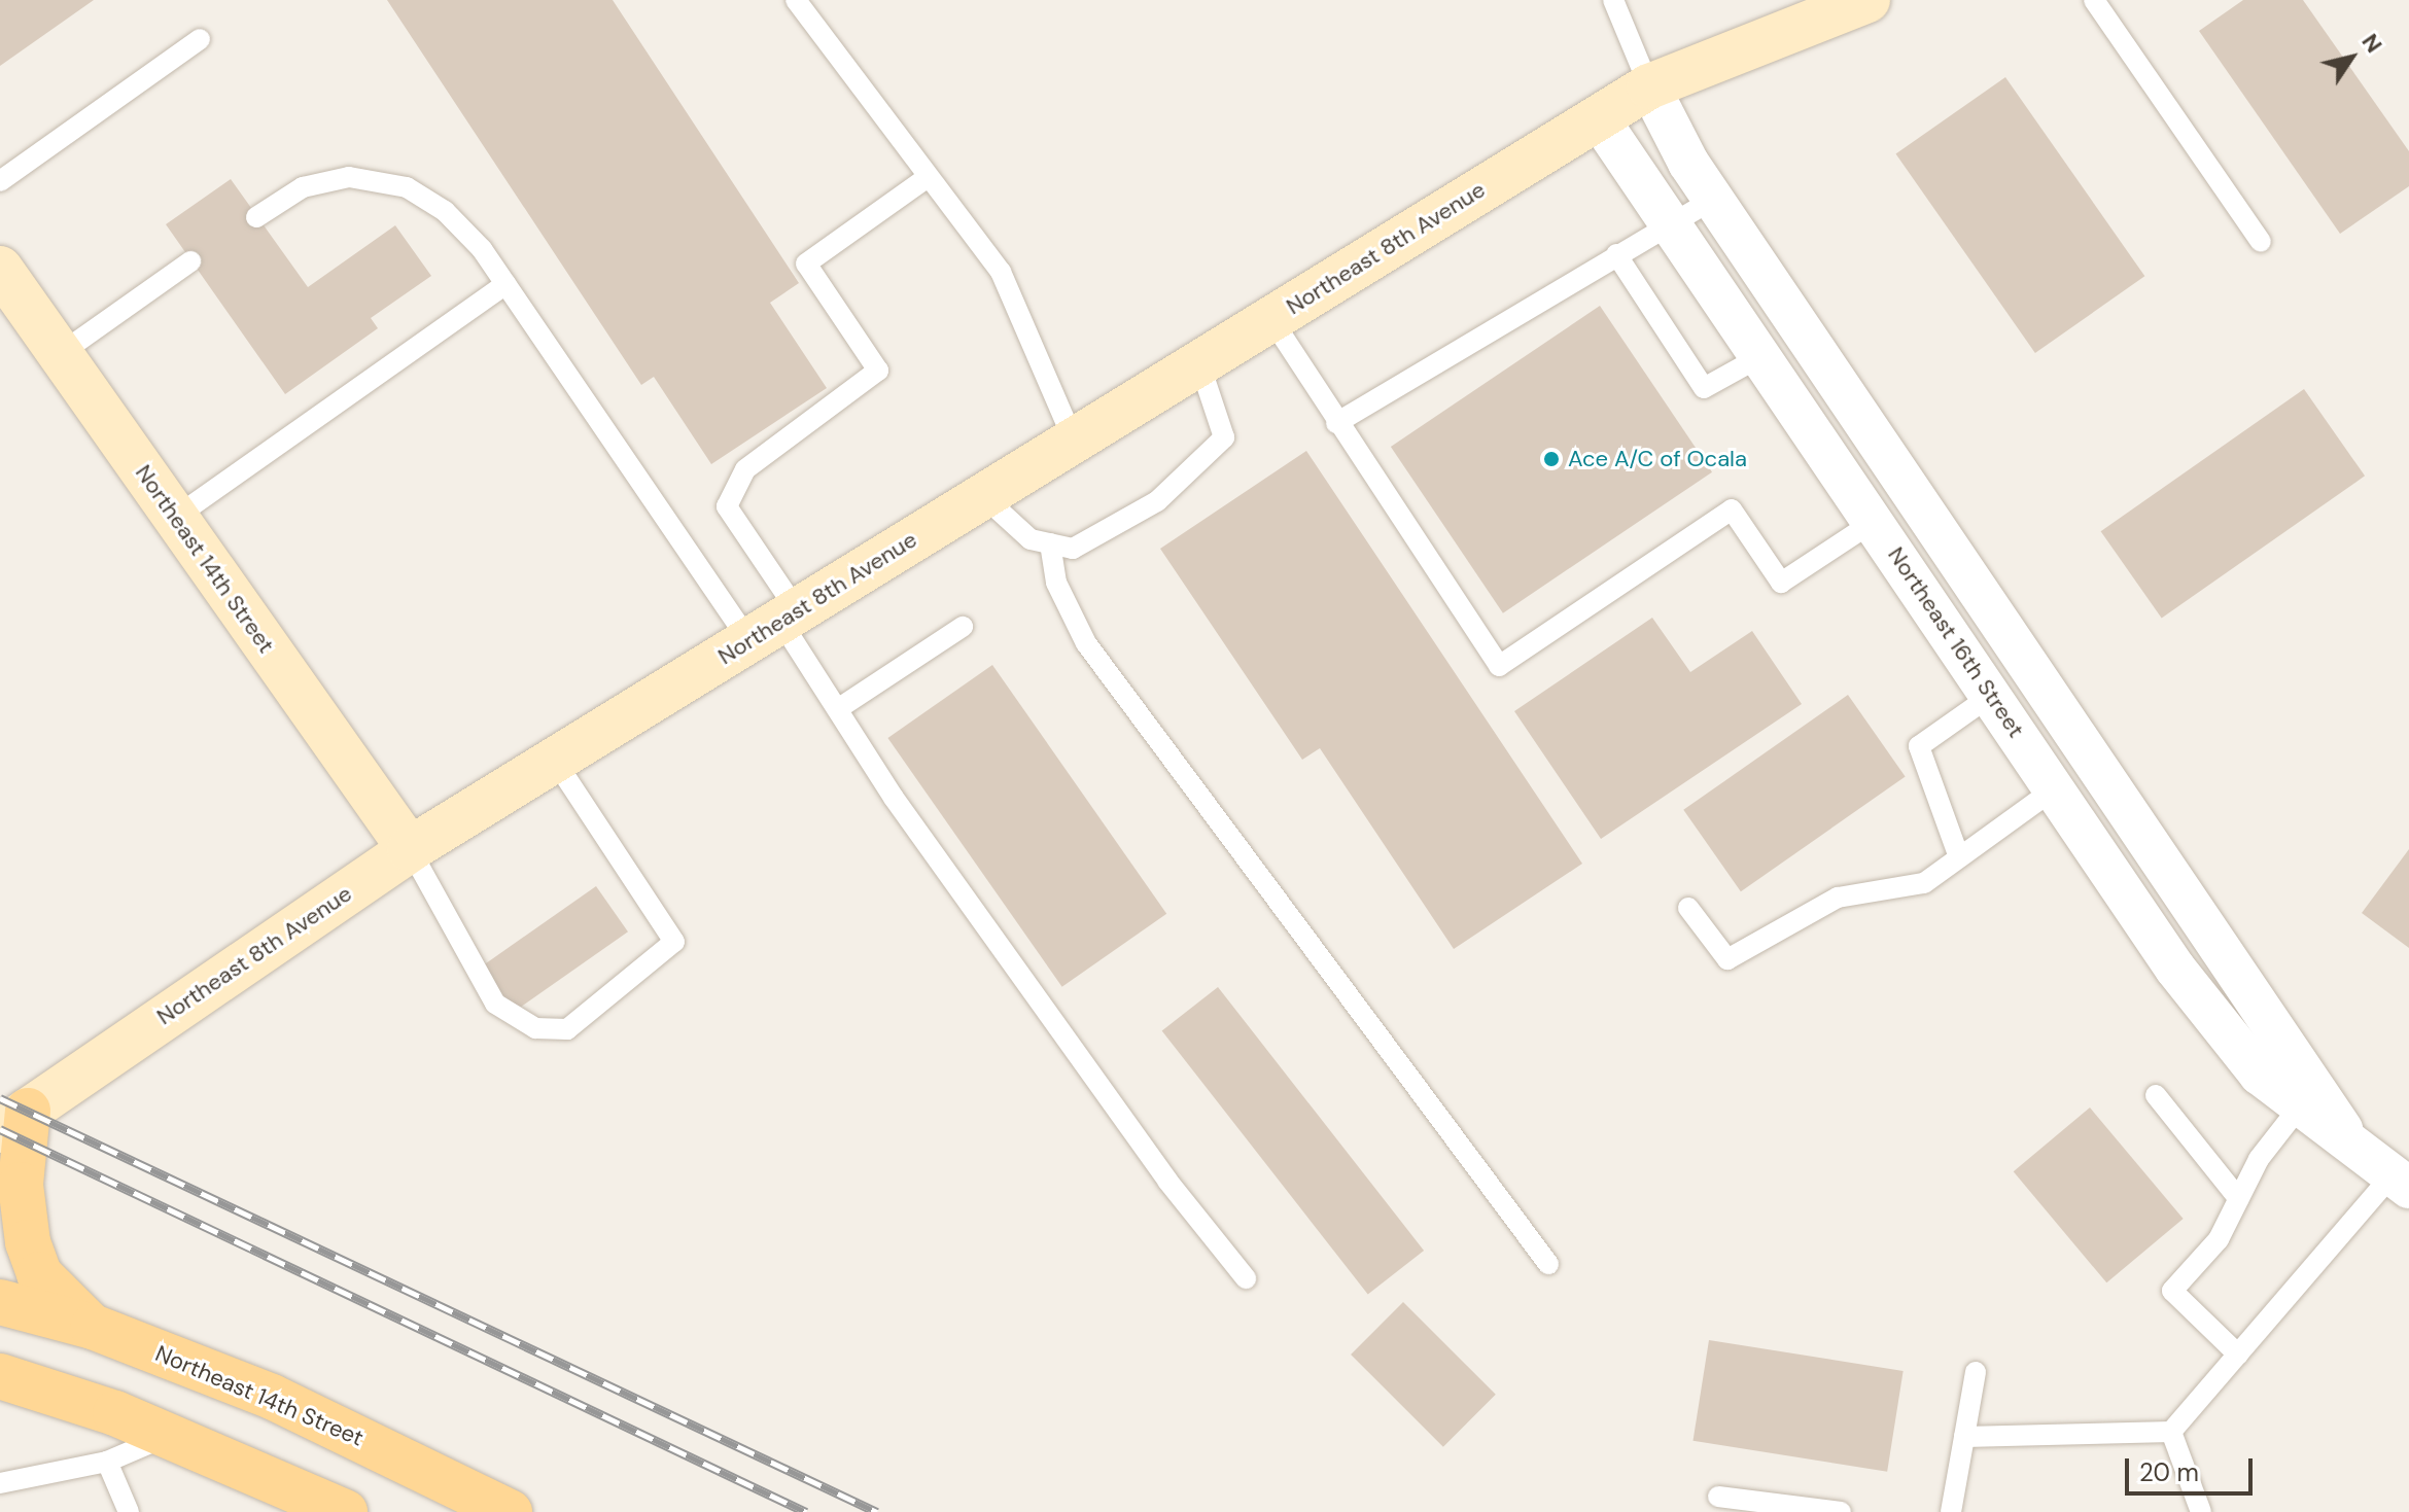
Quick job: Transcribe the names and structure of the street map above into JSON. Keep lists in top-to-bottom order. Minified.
{"streets":{"main road":["Northeast 8th Avenue","Northeast 14th Street"],"street":["Northeast 16th Street"]},"crossings":[["Northeast 8th Avenue","Northeast 14th Street"],["Northeast 8th Avenue","Northeast 16th Street"]],"places":["Ace A/C of Ocala"],"scale_bar":"20 m","north":"top right"}
